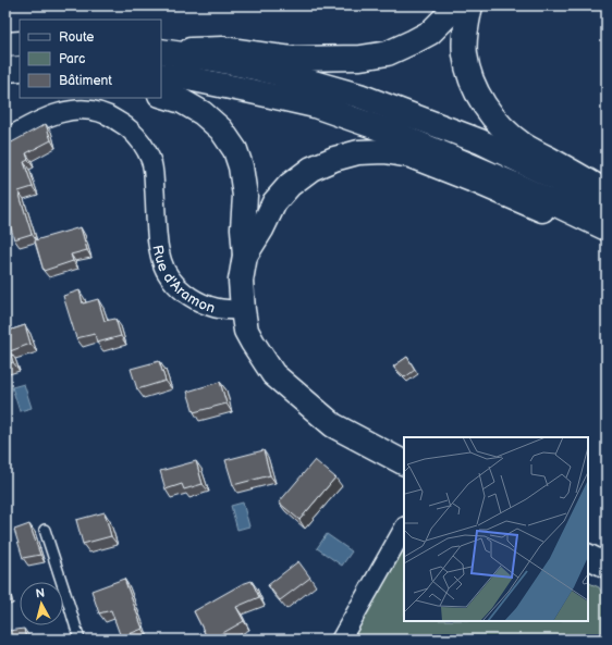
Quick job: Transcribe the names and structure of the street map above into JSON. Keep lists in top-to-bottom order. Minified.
{"streets":{"main road":["Rue d'Aramon"]},"legend":["Route","Parc","Bâtiment"],"north":"top"}
